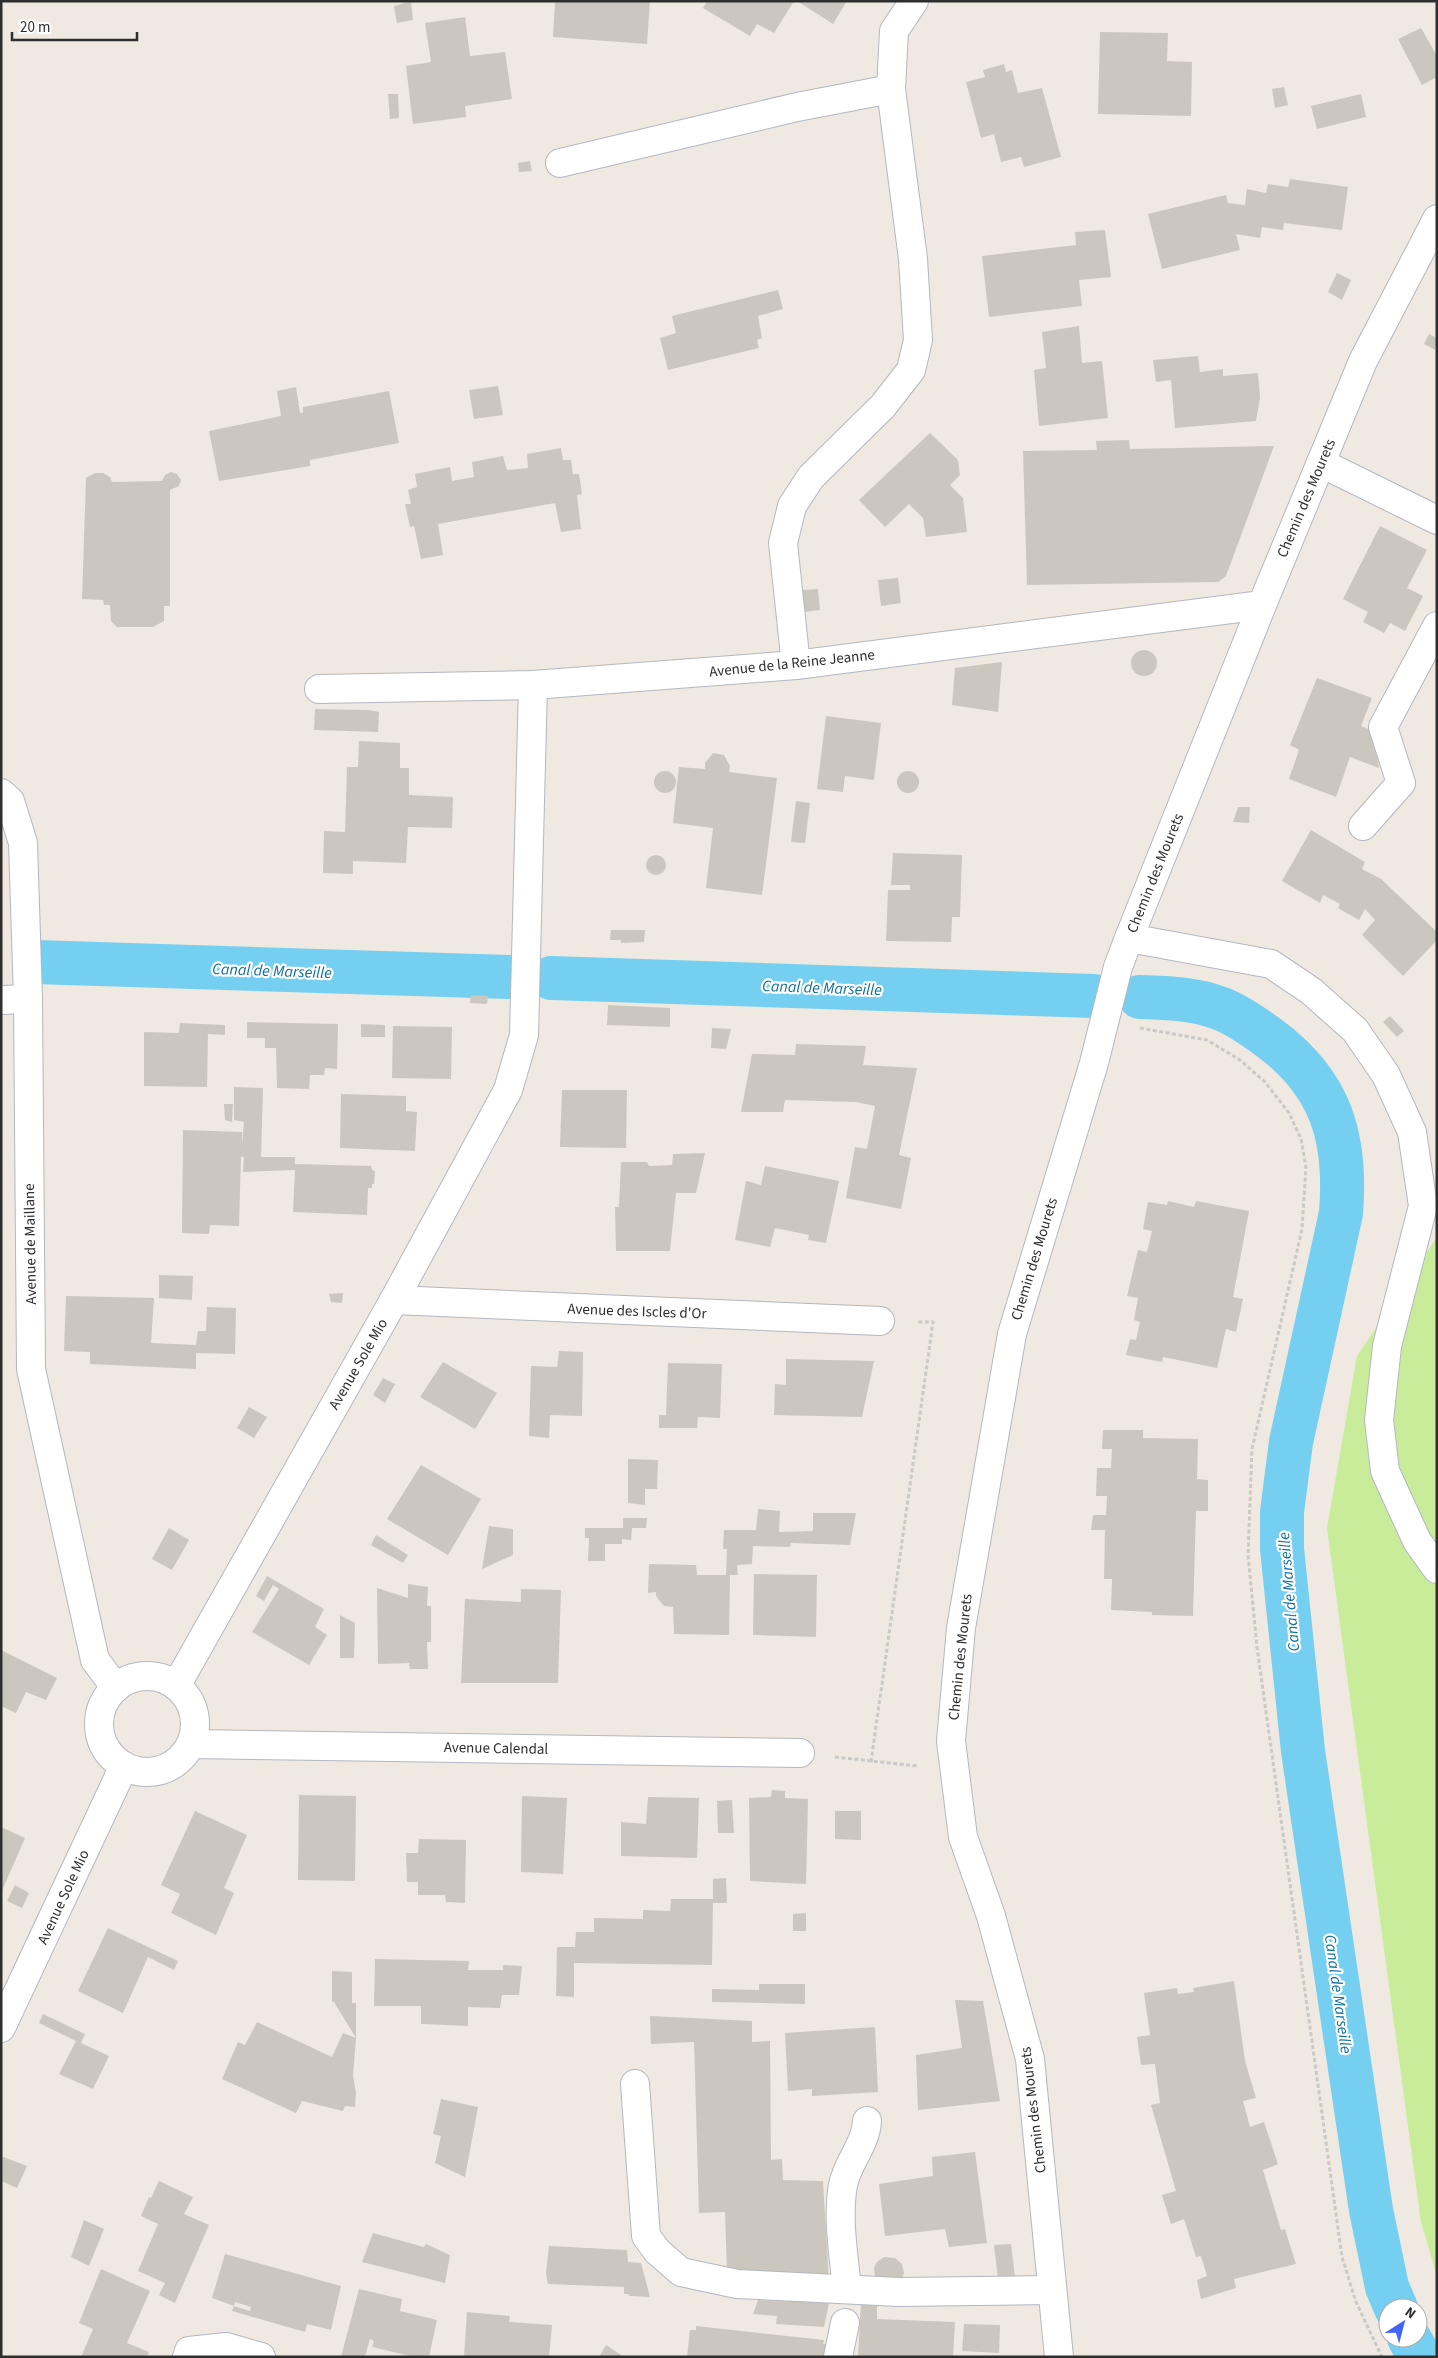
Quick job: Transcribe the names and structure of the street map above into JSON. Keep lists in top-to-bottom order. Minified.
{"streets":{"street":["Chemin des Mourets","Avenue de la Reine Jeanne","Avenue de Maillane","Avenue des Iscles d'Or","Avenue Sole Mio","Avenue Calendal"]},"crossings":[["Chemin des Mourets","Avenue de la Reine Jeanne"],["Avenue de la Reine Jeanne","Avenue Sole Mio"],["Avenue de Maillane","Avenue Sole Mio"],["Avenue de Maillane","Avenue Calendal"],["Avenue des Iscles d'Or","Avenue Sole Mio"],["Avenue Sole Mio","Avenue Calendal"]],"water":["Canal de Marseille"],"scale_bar":"20 m","north":"top right"}
